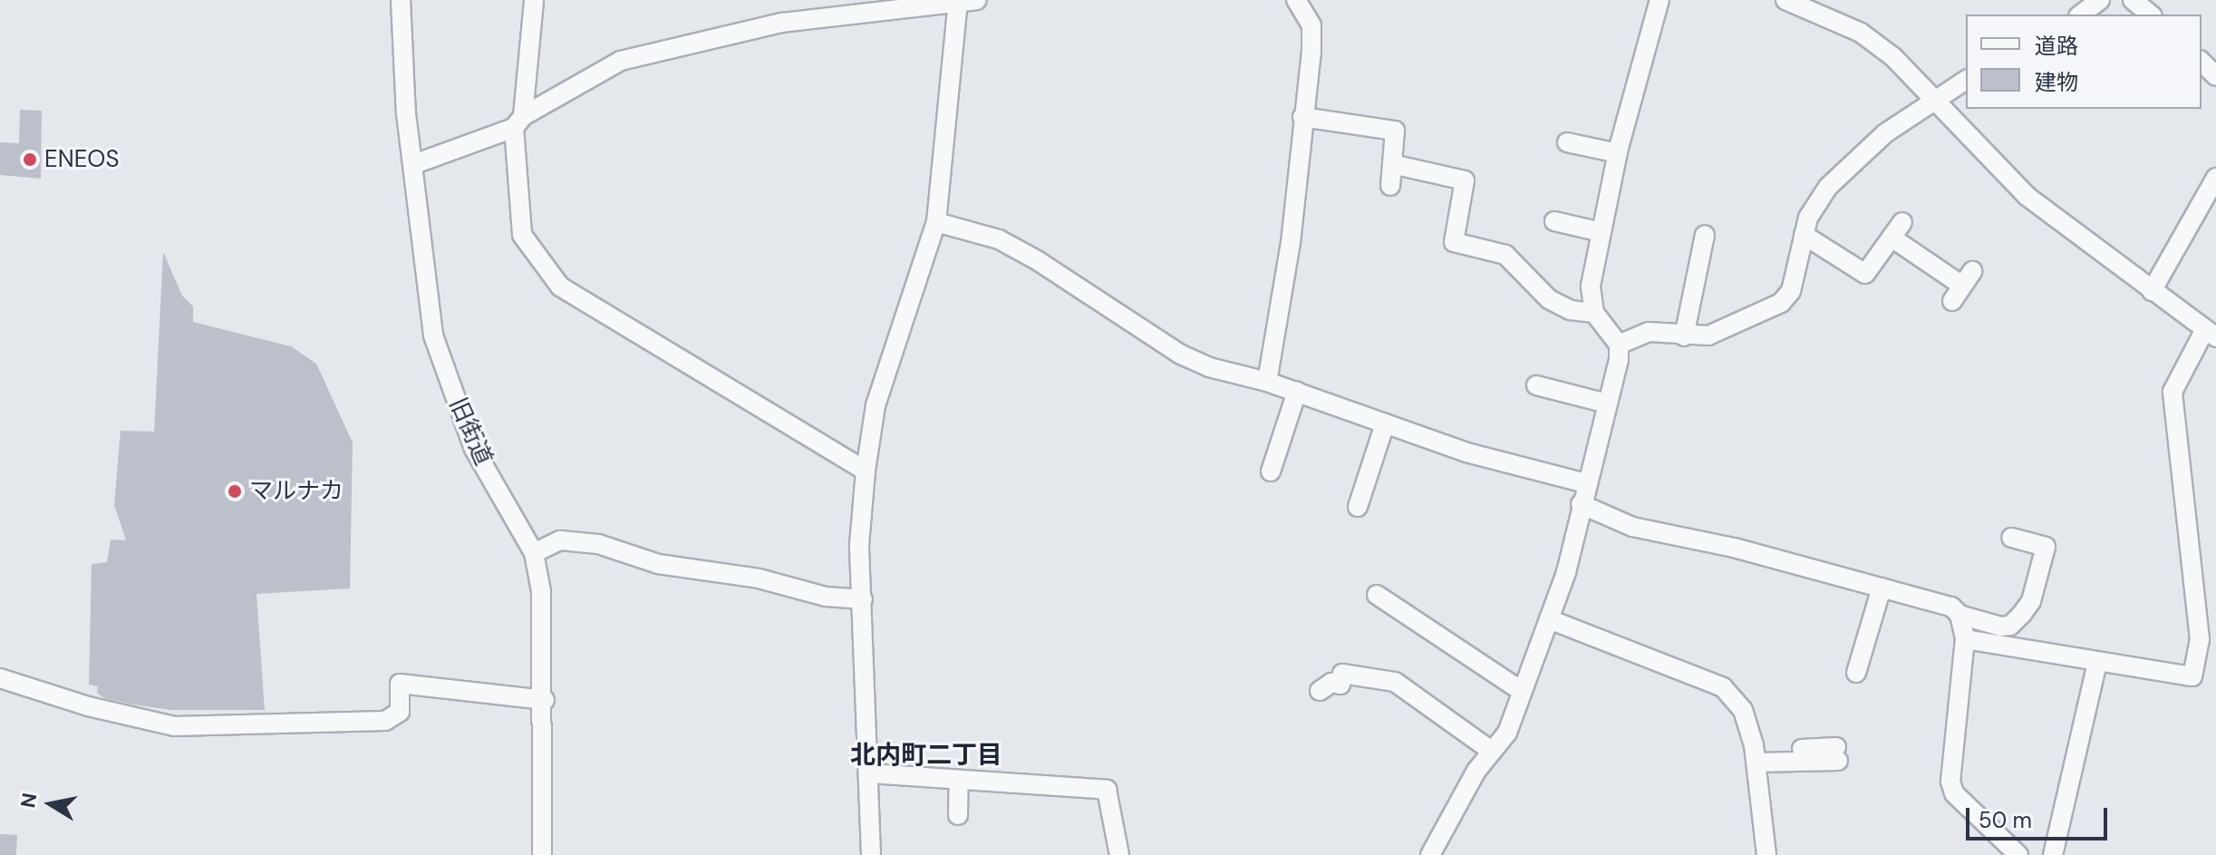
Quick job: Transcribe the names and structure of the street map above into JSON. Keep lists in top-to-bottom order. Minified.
{"streets":{"street":["旧街道"]},"districts":["北内町二丁目"],"places":["ENEOS","マルナカ"],"legend":["道路","建物"],"scale_bar":"50 m","north":"left"}
